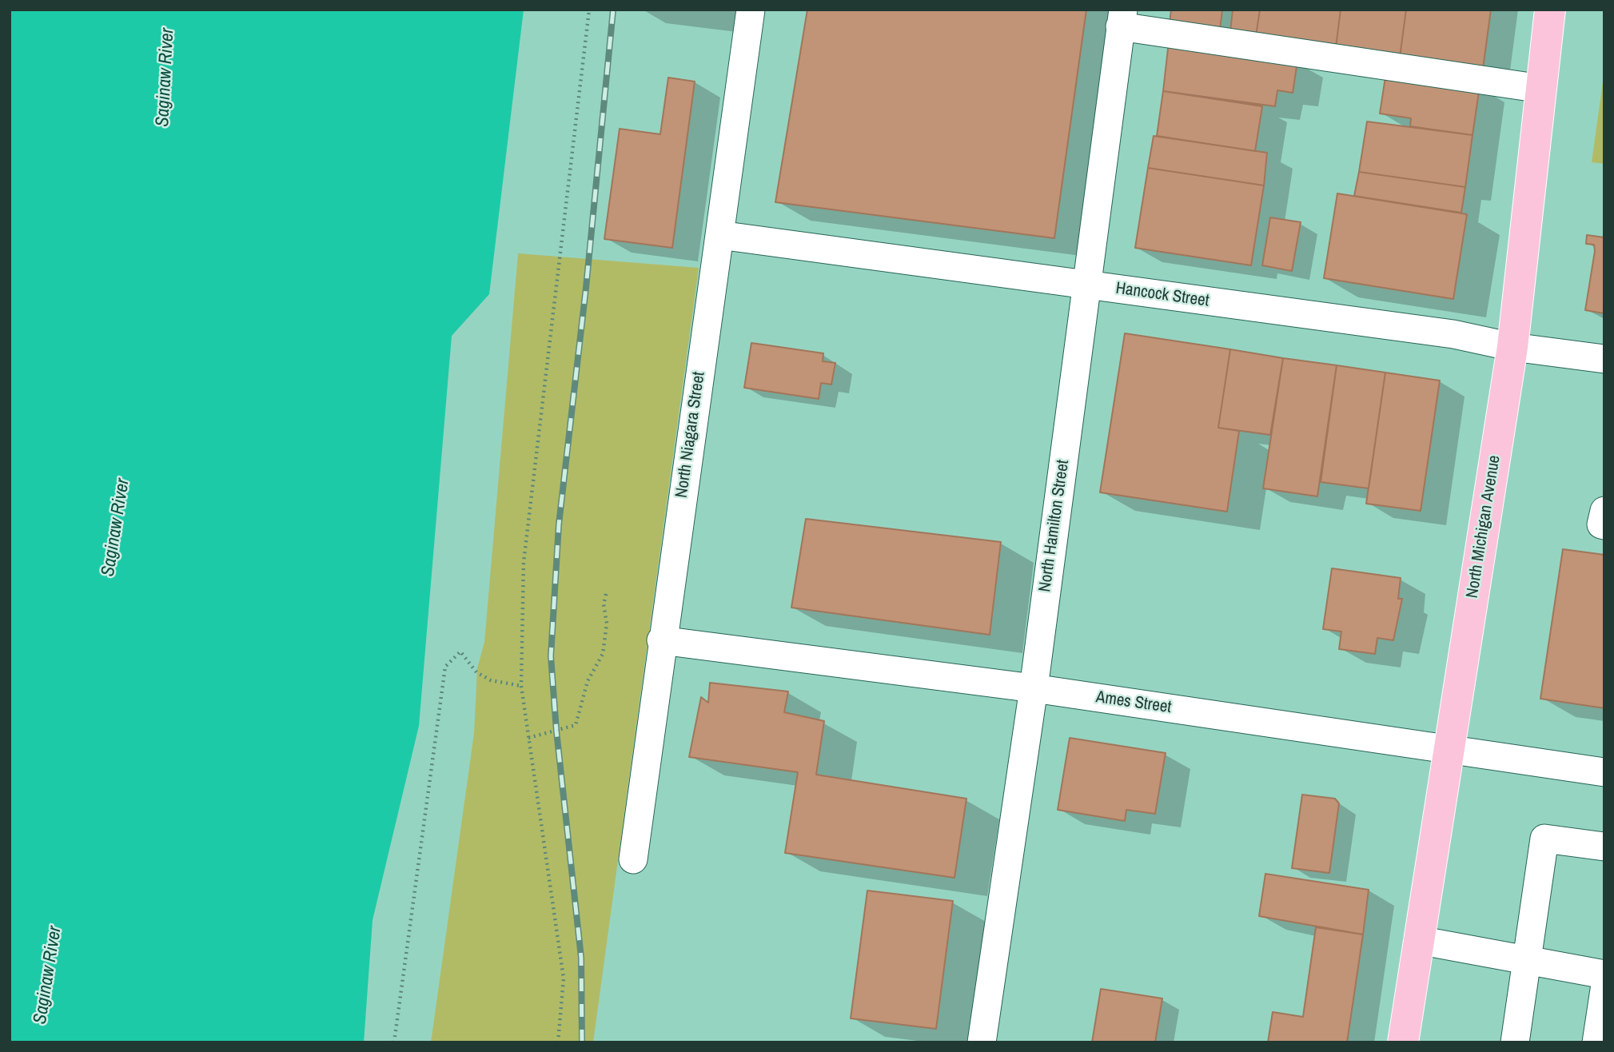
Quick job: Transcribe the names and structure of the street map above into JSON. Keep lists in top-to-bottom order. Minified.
{"streets":{"main road":["North Michigan Avenue"],"street":["Hancock Street","North Niagara Street","North Hamilton Street","Ames Street"]},"crossings":[["Hancock Street","North Niagara Street"],["Hancock Street","North Hamilton Street"],["Hancock Street","North Michigan Avenue"],["North Niagara Street","Ames Street"],["North Hamilton Street","Ames Street"],["North Michigan Avenue","Ames Street"]],"water":["Saginaw River"]}
